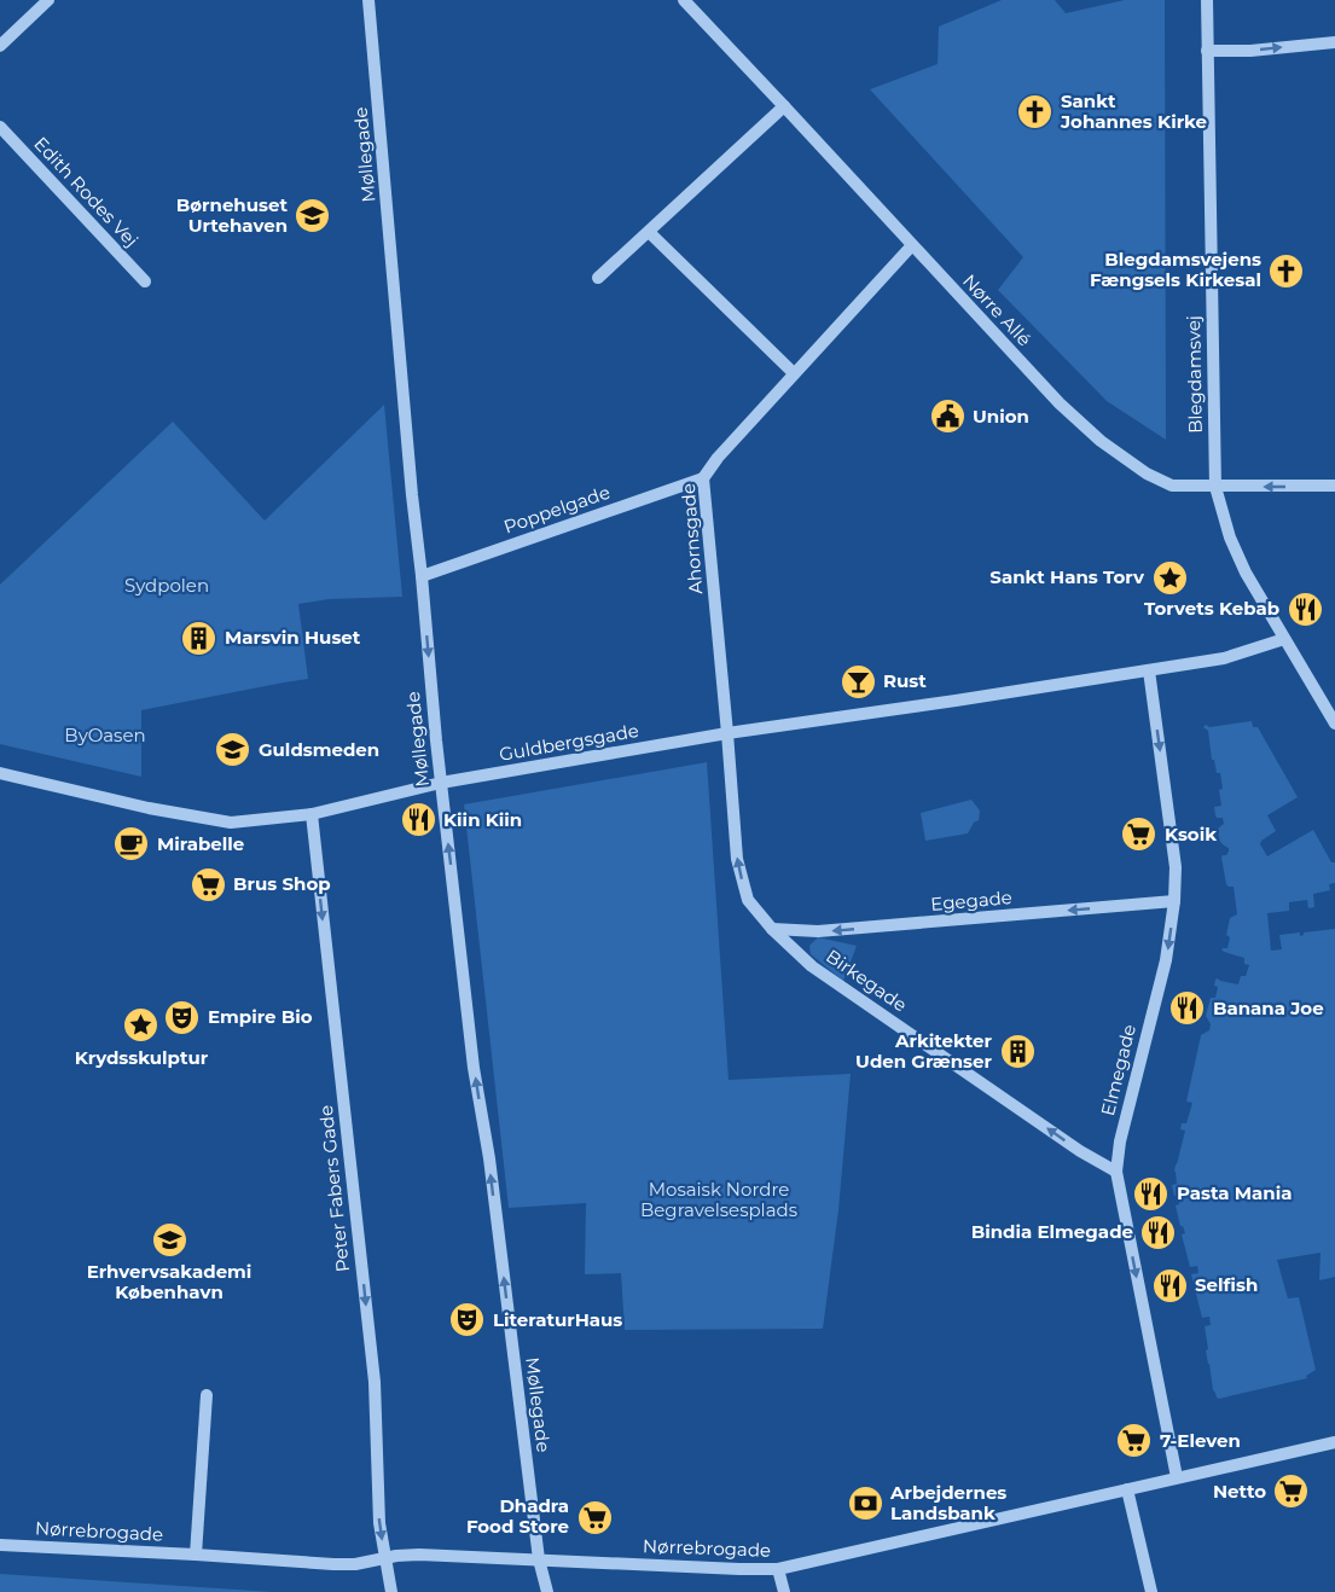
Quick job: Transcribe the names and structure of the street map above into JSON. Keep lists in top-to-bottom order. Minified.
{"streets":{"street":["Møllegade","Edith Rodes Vej","Nørre Allé","Blegdamsvej","Poppelgade","Ahornsgade","Guldbergsgade","Egegade","Birkegade","Elmegade","Peter Fabers Gade","Nørrebrogade"]},"crossings":[["Møllegade","Poppelgade"],["Møllegade","Guldbergsgade"],["Møllegade","Nørrebrogade"],["Nørre Allé","Blegdamsvej"],["Nørre Allé","Ahornsgade"],["Poppelgade","Ahornsgade"],["Ahornsgade","Guldbergsgade"],["Ahornsgade","Birkegade"],["Guldbergsgade","Birkegade"],["Guldbergsgade","Elmegade"],["Guldbergsgade","Peter Fabers Gade"],["Egegade","Birkegade"],["Egegade","Elmegade"],["Birkegade","Elmegade"],["Elmegade","Nørrebrogade"],["Peter Fabers Gade","Nørrebrogade"]],"one_way":["Egegade","Birkegade","Elmegade","Peter Fabers Gade"],"parks":["Sydpolen","ByOasen","Mosaisk Nordre Begravelsesplads"],"places":{"church":["Sankt Johannes Kirke","Blegdamsvejens Fængsels Kirkesal"],"school or university":["Børnehuset Urtehaven","Guldsmeden","Erhvervsakademi København"],"public building":["Union"],"place":["Sankt Hans Torv","Krydsskulptur"],"restaurant":["Torvets Kebab","Kiin Kiin","Banana Joe","Pasta Mania","Bindia Elmegade","Selfish"],"building":["Marsvin Huset","Arkitekter Uden Grænser"],"bar":["Rust"],"supermarket":["Ksoik","Brus Shop","7-Eleven","Netto","Dhadra Food Store"],"cafe":["Mirabelle"],"theatre":["Empire Bio","LiteraturHaus"],"bank":["Arbejdernes Landsbank"]}}
